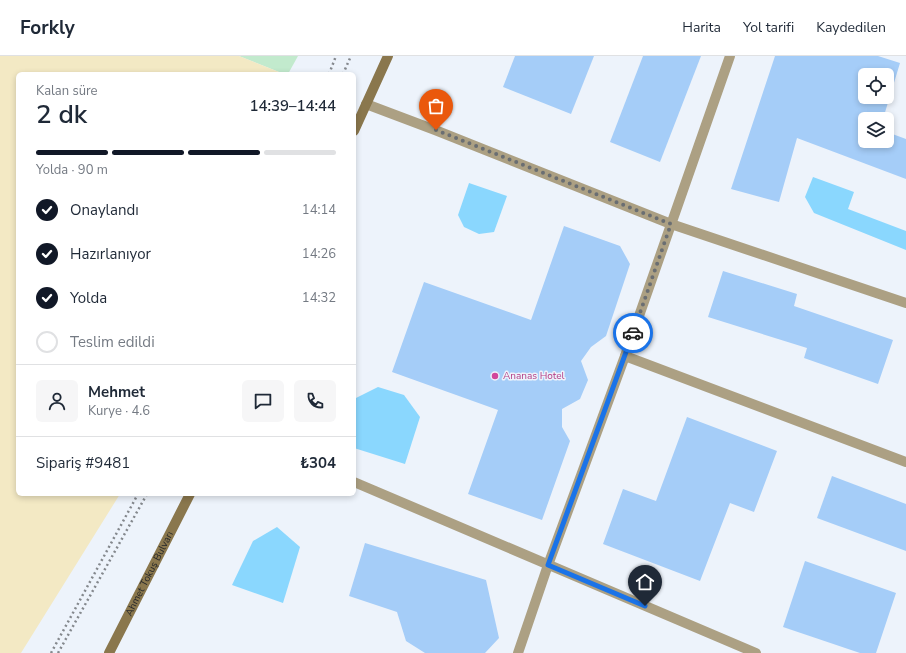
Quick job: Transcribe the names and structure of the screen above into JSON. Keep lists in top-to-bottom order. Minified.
{"streets":{"main road":["Ahmet Tokuş Bulvarı"]},"places":["Ananas Hotel"],"page":{"header":"Forkly","nav":["Harita","Yol tarifi","Kaydedilen"],"heading":["2 dk","Kalan süre","14:39–14:44"],"panel":["Mehmet","Kurye · 4.6","Sipariş #9481","₺304"],"bar":"Yolda · 90 m","list":[["Onaylandı","14:14"],["Hazırlanıyor","14:26"],["Yolda","14:32"],"Teslim edildi"]}}
